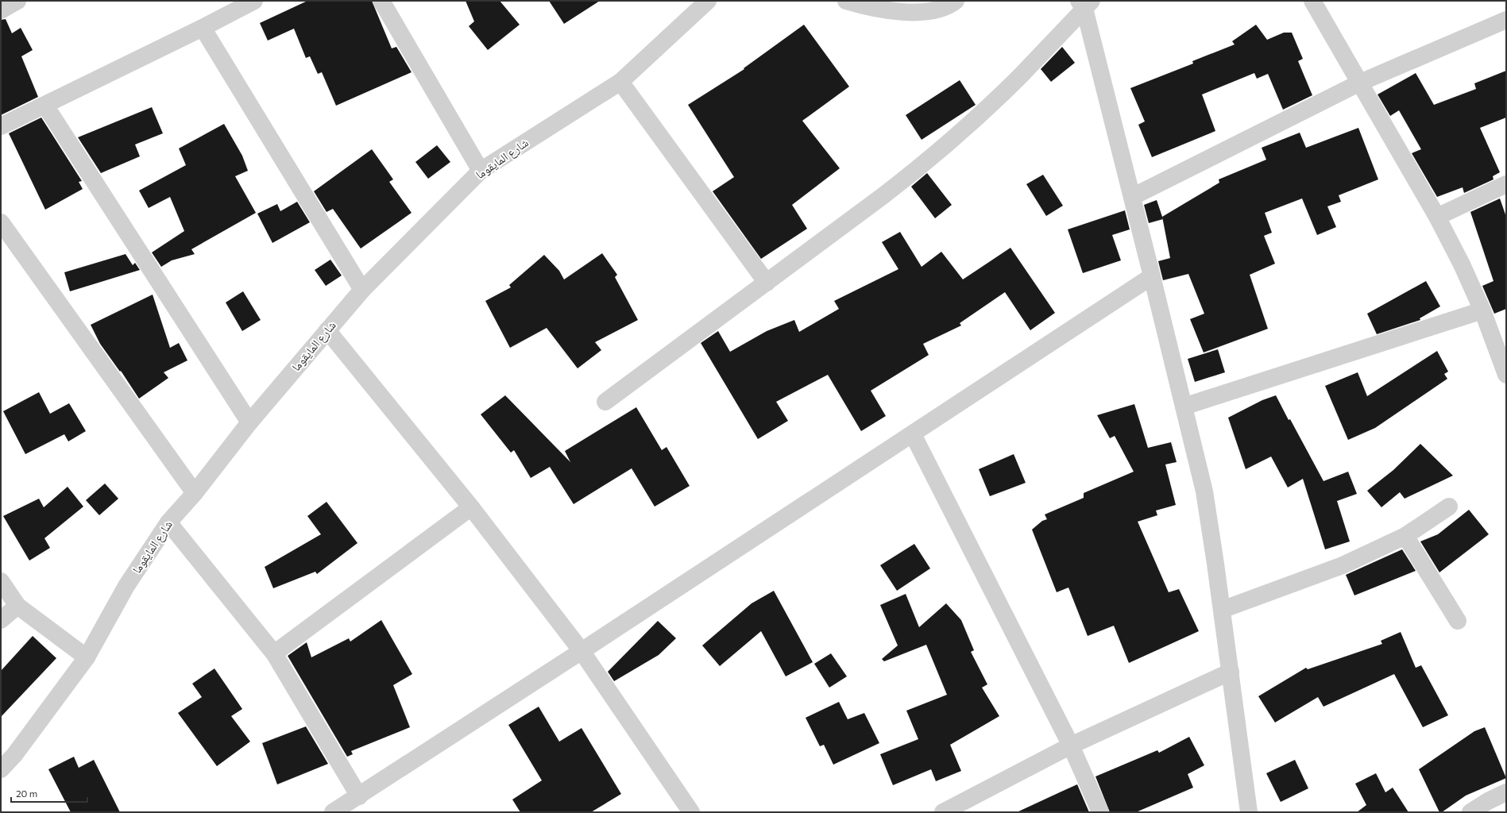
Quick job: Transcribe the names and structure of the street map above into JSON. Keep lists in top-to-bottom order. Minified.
{"streets":{"street":["شارع المايقوما"]},"scale_bar":"20 m"}
